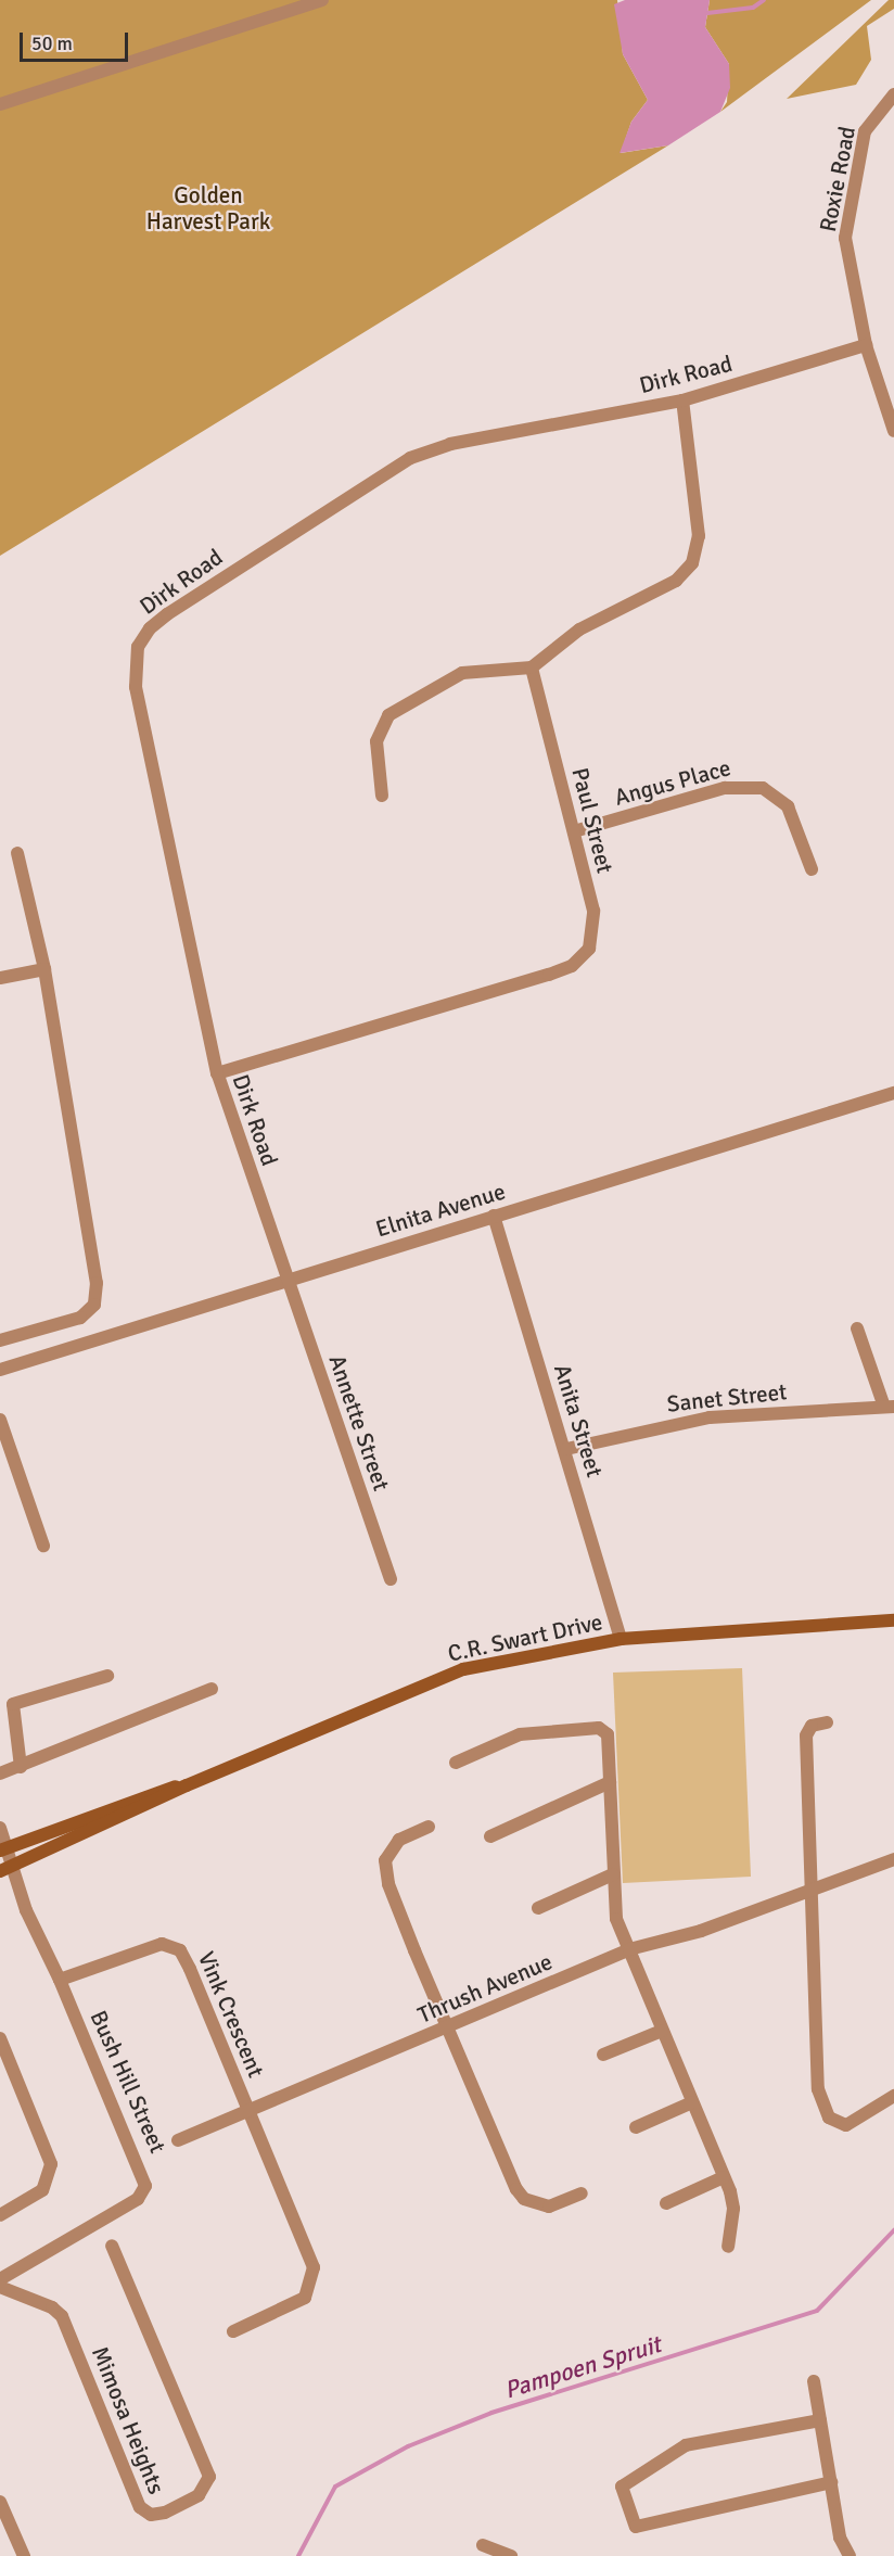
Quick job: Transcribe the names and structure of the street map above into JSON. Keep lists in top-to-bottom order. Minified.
{"streets":{"street":["Roxie Road","Dirk Road","Angus Place","Paul Street","Elnita Avenue","Sanet Street","Anita Street","Annette Street","C.R. Swart Drive","Thrush Avenue","Vink Crescent","Bush Hill Street","Mimosa Heights"]},"crossings":[["Roxie Road","Dirk Road"],["Dirk Road","Paul Street"],["Dirk Road","Elnita Avenue"],["Dirk Road","Annette Street"],["Angus Place","Paul Street"],["Elnita Avenue","Anita Street"],["Elnita Avenue","Annette Street"],["Sanet Street","Anita Street"],["Anita Street","C.R. Swart Drive"],["Thrush Avenue","Vink Crescent"],["Vink Crescent","Bush Hill Street"]],"water":["Pampoen Spruit"],"parks":["Golden Harvest Park"],"scale_bar":"50 m"}
